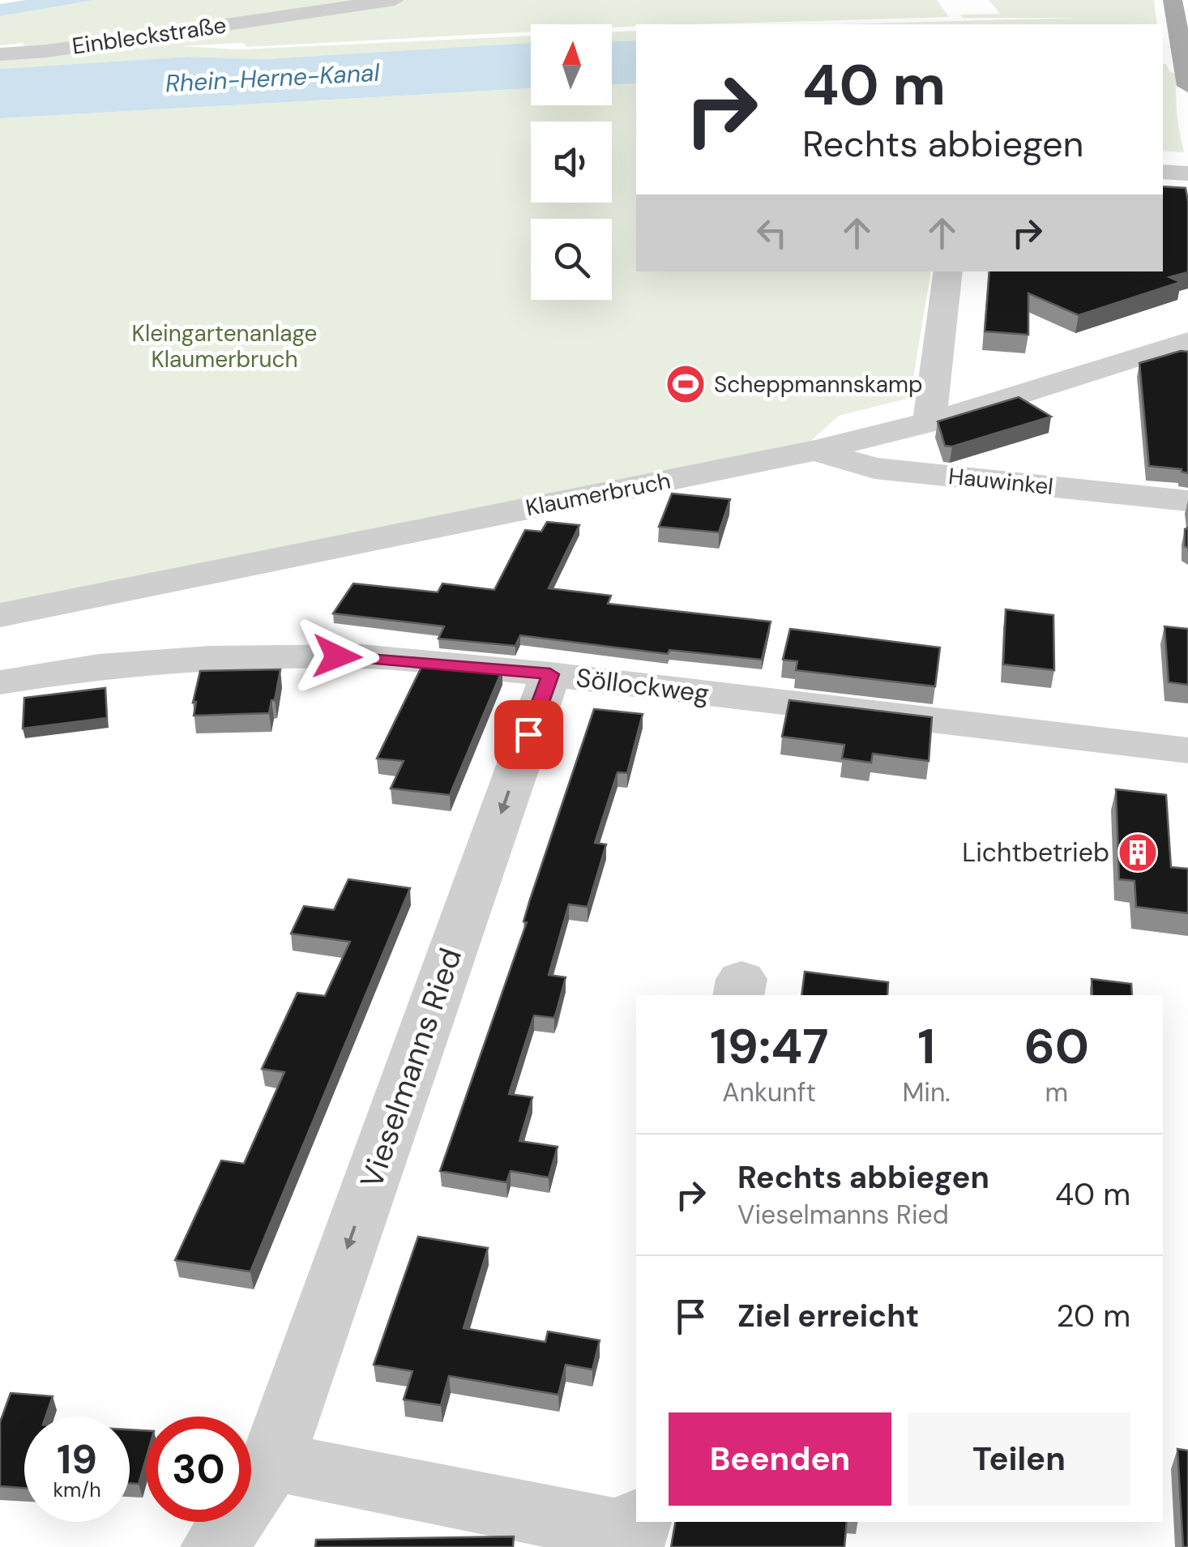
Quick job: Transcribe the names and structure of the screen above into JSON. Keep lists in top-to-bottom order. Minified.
{"streets":{"street":["Einbleckstraße","Hauwinkel","Klaumerbruch","Söllockweg","Vieselmanns Ried"]},"crossings":[["Hauwinkel","Klaumerbruch"],["Söllockweg","Vieselmanns Ried"]],"one_way":["Vieselmanns Ried"],"water":["Rhein-Herne-Kanal"],"parks":["Kleingartenanlage Klaumerbruch"],"places":{"sports":["Scheppmannskamp"],"building":["Lichtbetrieb"]},"north":"top","page":{"turn":["40 m","Rechts abbiegen"],"eta":["19:47","Ankunft","1","Min.","60","m"],"list":[{"name":"Rechts abbiegen","note":"Vieselmanns Ried","value":"40 m"},{"name":"Ziel erreicht","value":"20 m"}],"buttons":["Beenden","Teilen"],"speed":"19 km/h","limit":"30"}}
